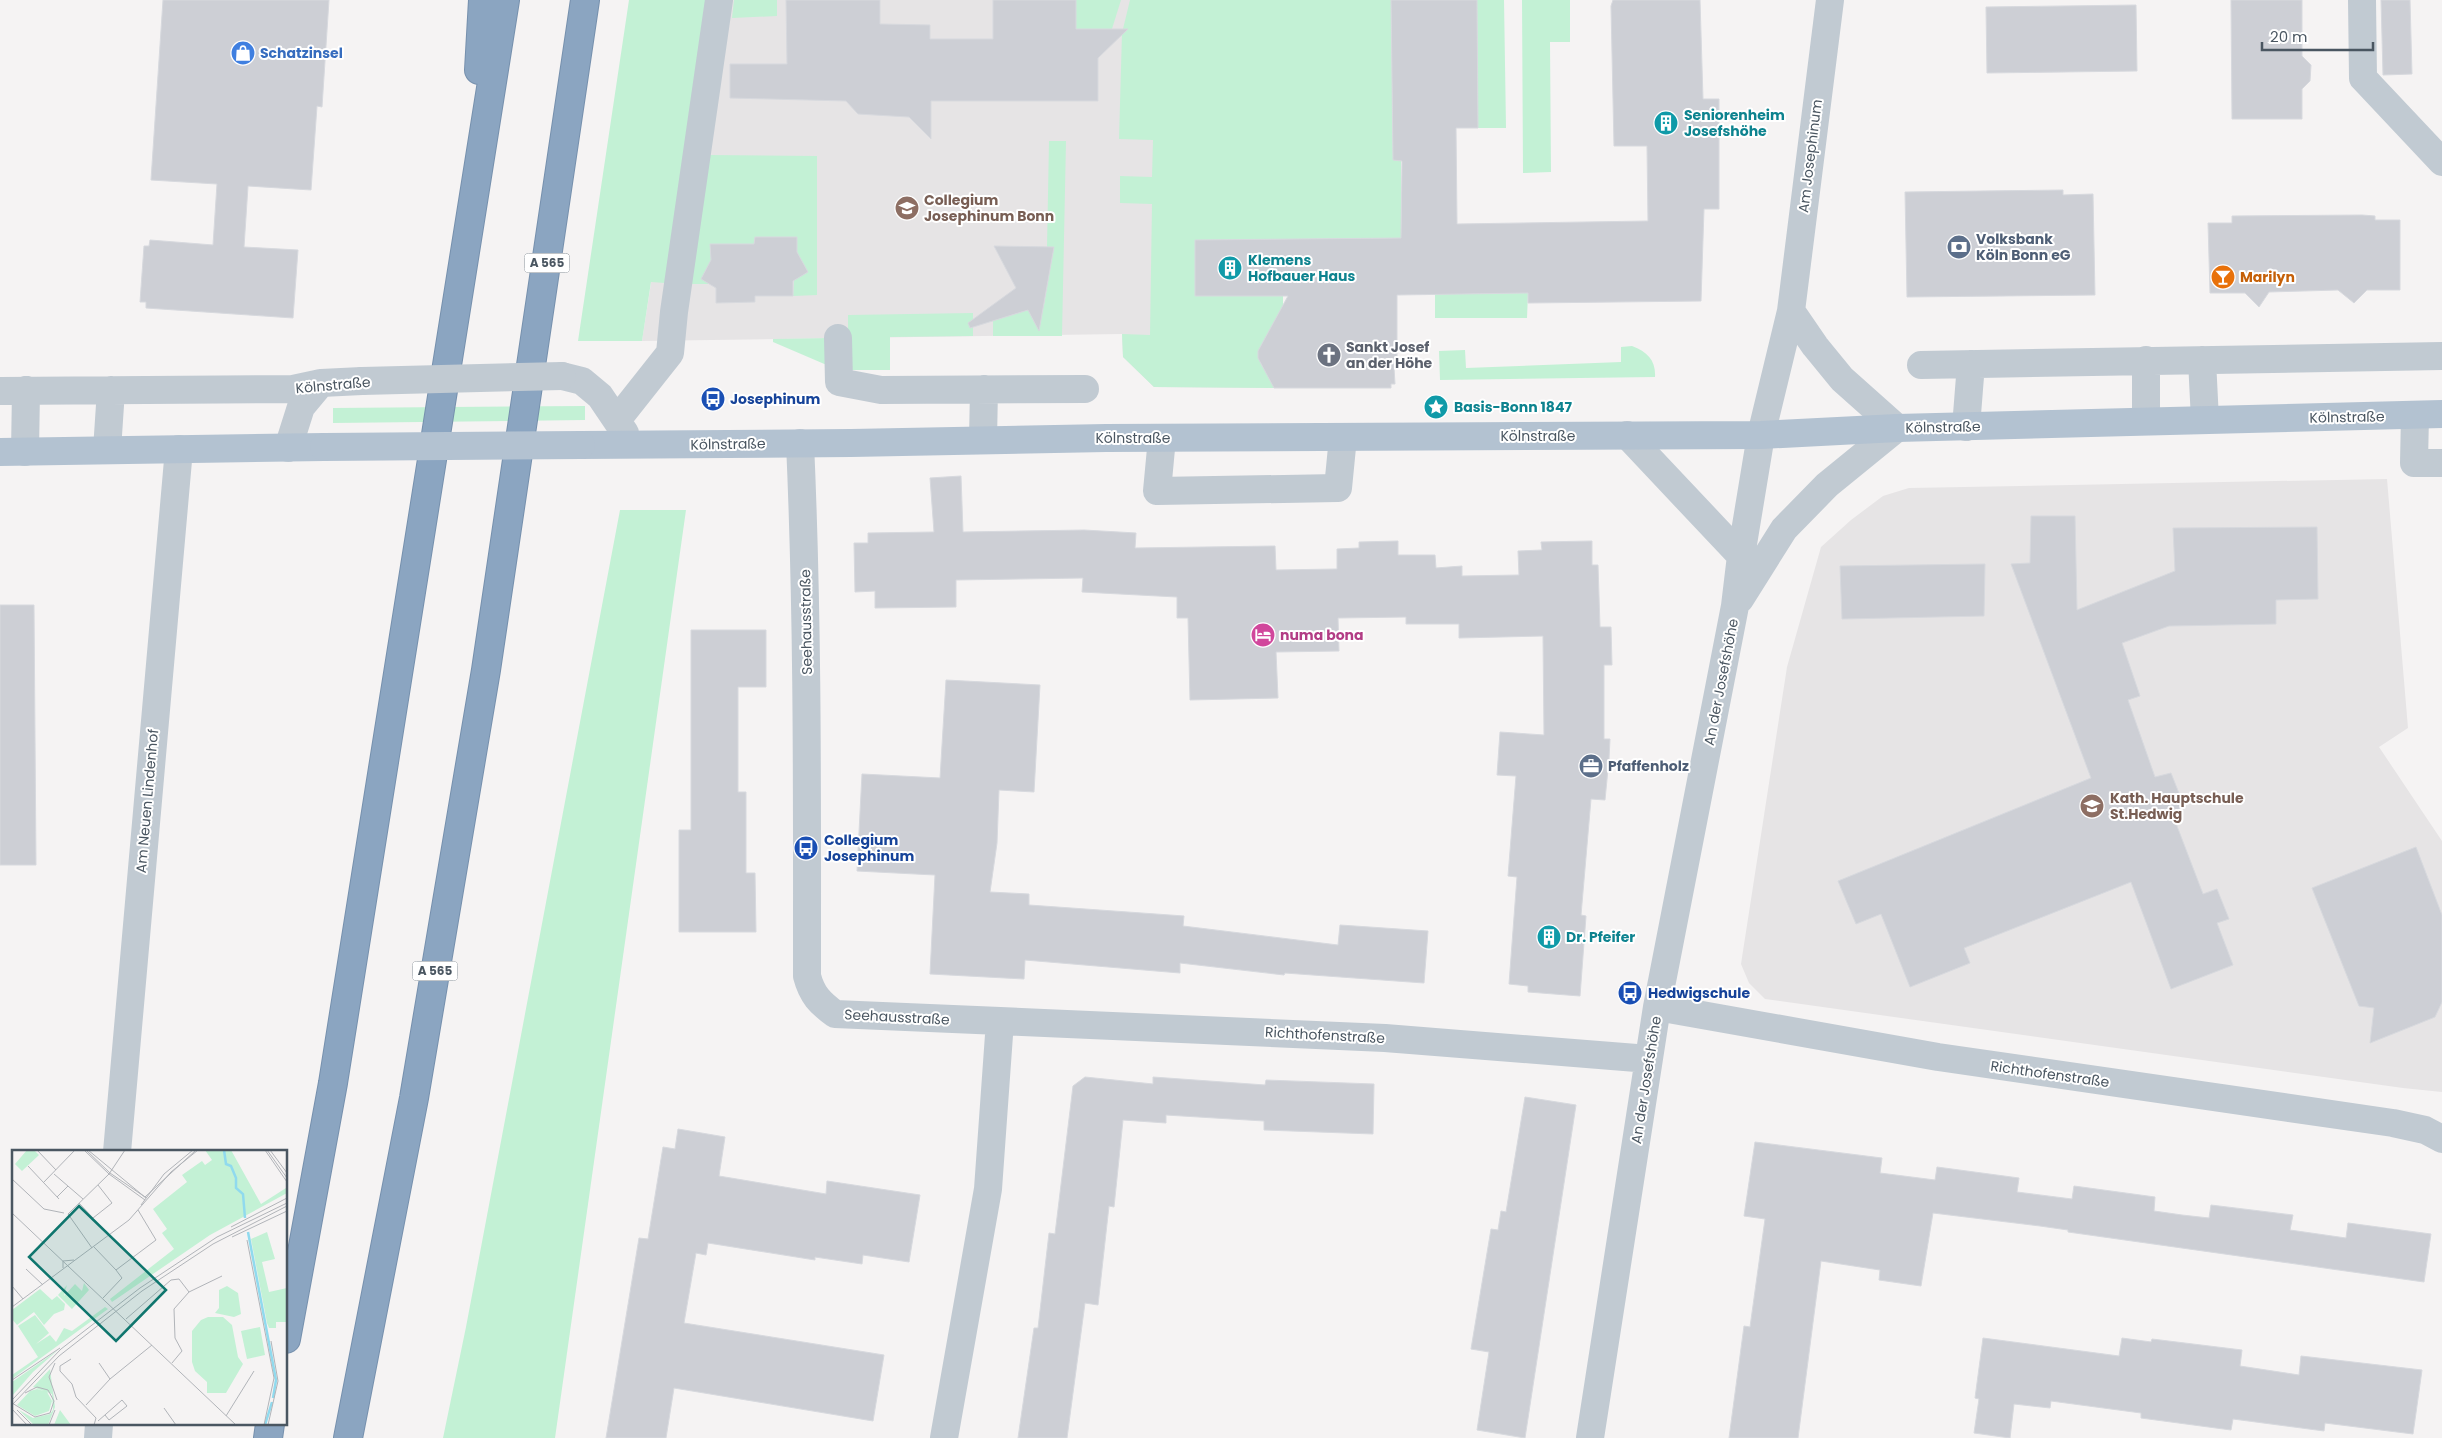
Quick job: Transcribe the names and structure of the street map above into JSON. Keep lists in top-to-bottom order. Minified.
{"streets":{"highway":["A 565"],"main road":["Kölnstraße"],"street":["Am Josephinum","Seehausstraße","An der Josefshöhe","Am Neuen Lindenhof","Richthofenstraße"]},"crossings":[["Am Josephinum","Kölnstraße"],["Am Josephinum","An der Josefshöhe"],["Kölnstraße","Seehausstraße"],["Kölnstraße","An der Josefshöhe"],["Kölnstraße","Am Neuen Lindenhof"],["Seehausstraße","Richthofenstraße"],["An der Josefshöhe","Richthofenstraße"]],"places":{"shop":["Schatzinsel"],"building":["Seniorenheim Josefshöhe","Klemens Hofbauer Haus","Dr. Pfeifer"],"school or university":["Collegium Josephinum Bonn","Kath. Hauptschule St.Hedwig"],"bank":["Volksbank Köln Bonn eG"],"bar":["Marilyn"],"church":["Sankt Josef an der Höhe"],"bus stop":["Josephinum","Collegium Josephinum","Hedwigschule"],"place":["Basis-Bonn 1847"],"hotel":["numa bona"],"office":["Pfaffenholz"]},"scale_bar":"20 m"}
